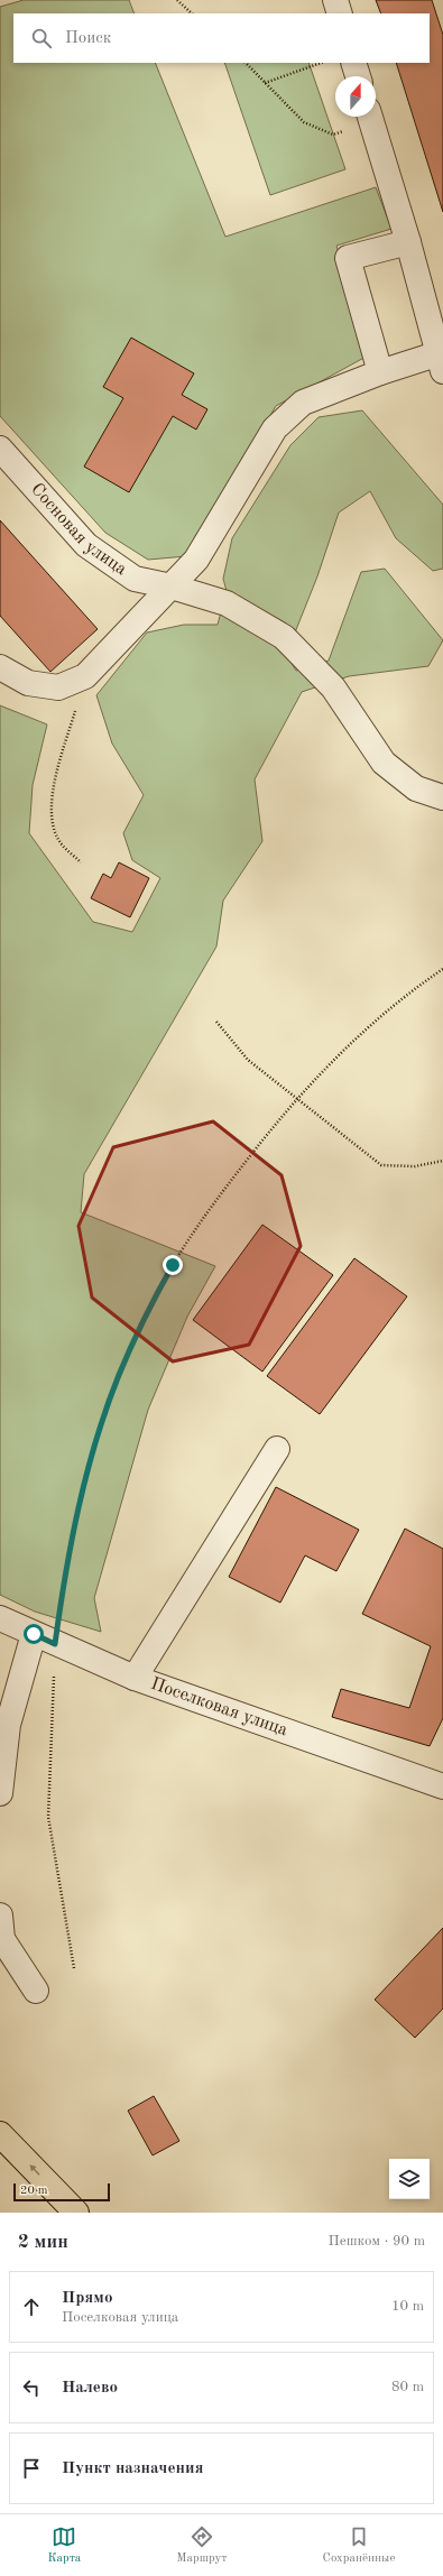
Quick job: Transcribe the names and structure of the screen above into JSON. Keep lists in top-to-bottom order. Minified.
{"streets":{"street":["Сосновая улица","Поселковая улица"]},"scale_bar":"20 m","north":"top","page":{"search":"Поиск","scale":"20 m","heading":["2 мин","Пешком · 90 m"],"list":[["Прямо","Поселковая улица","10 m"],["Налево","80 m"],"Пункт назначения"],"nav":["Карта","Маршрут","Сохранённые"]}}
